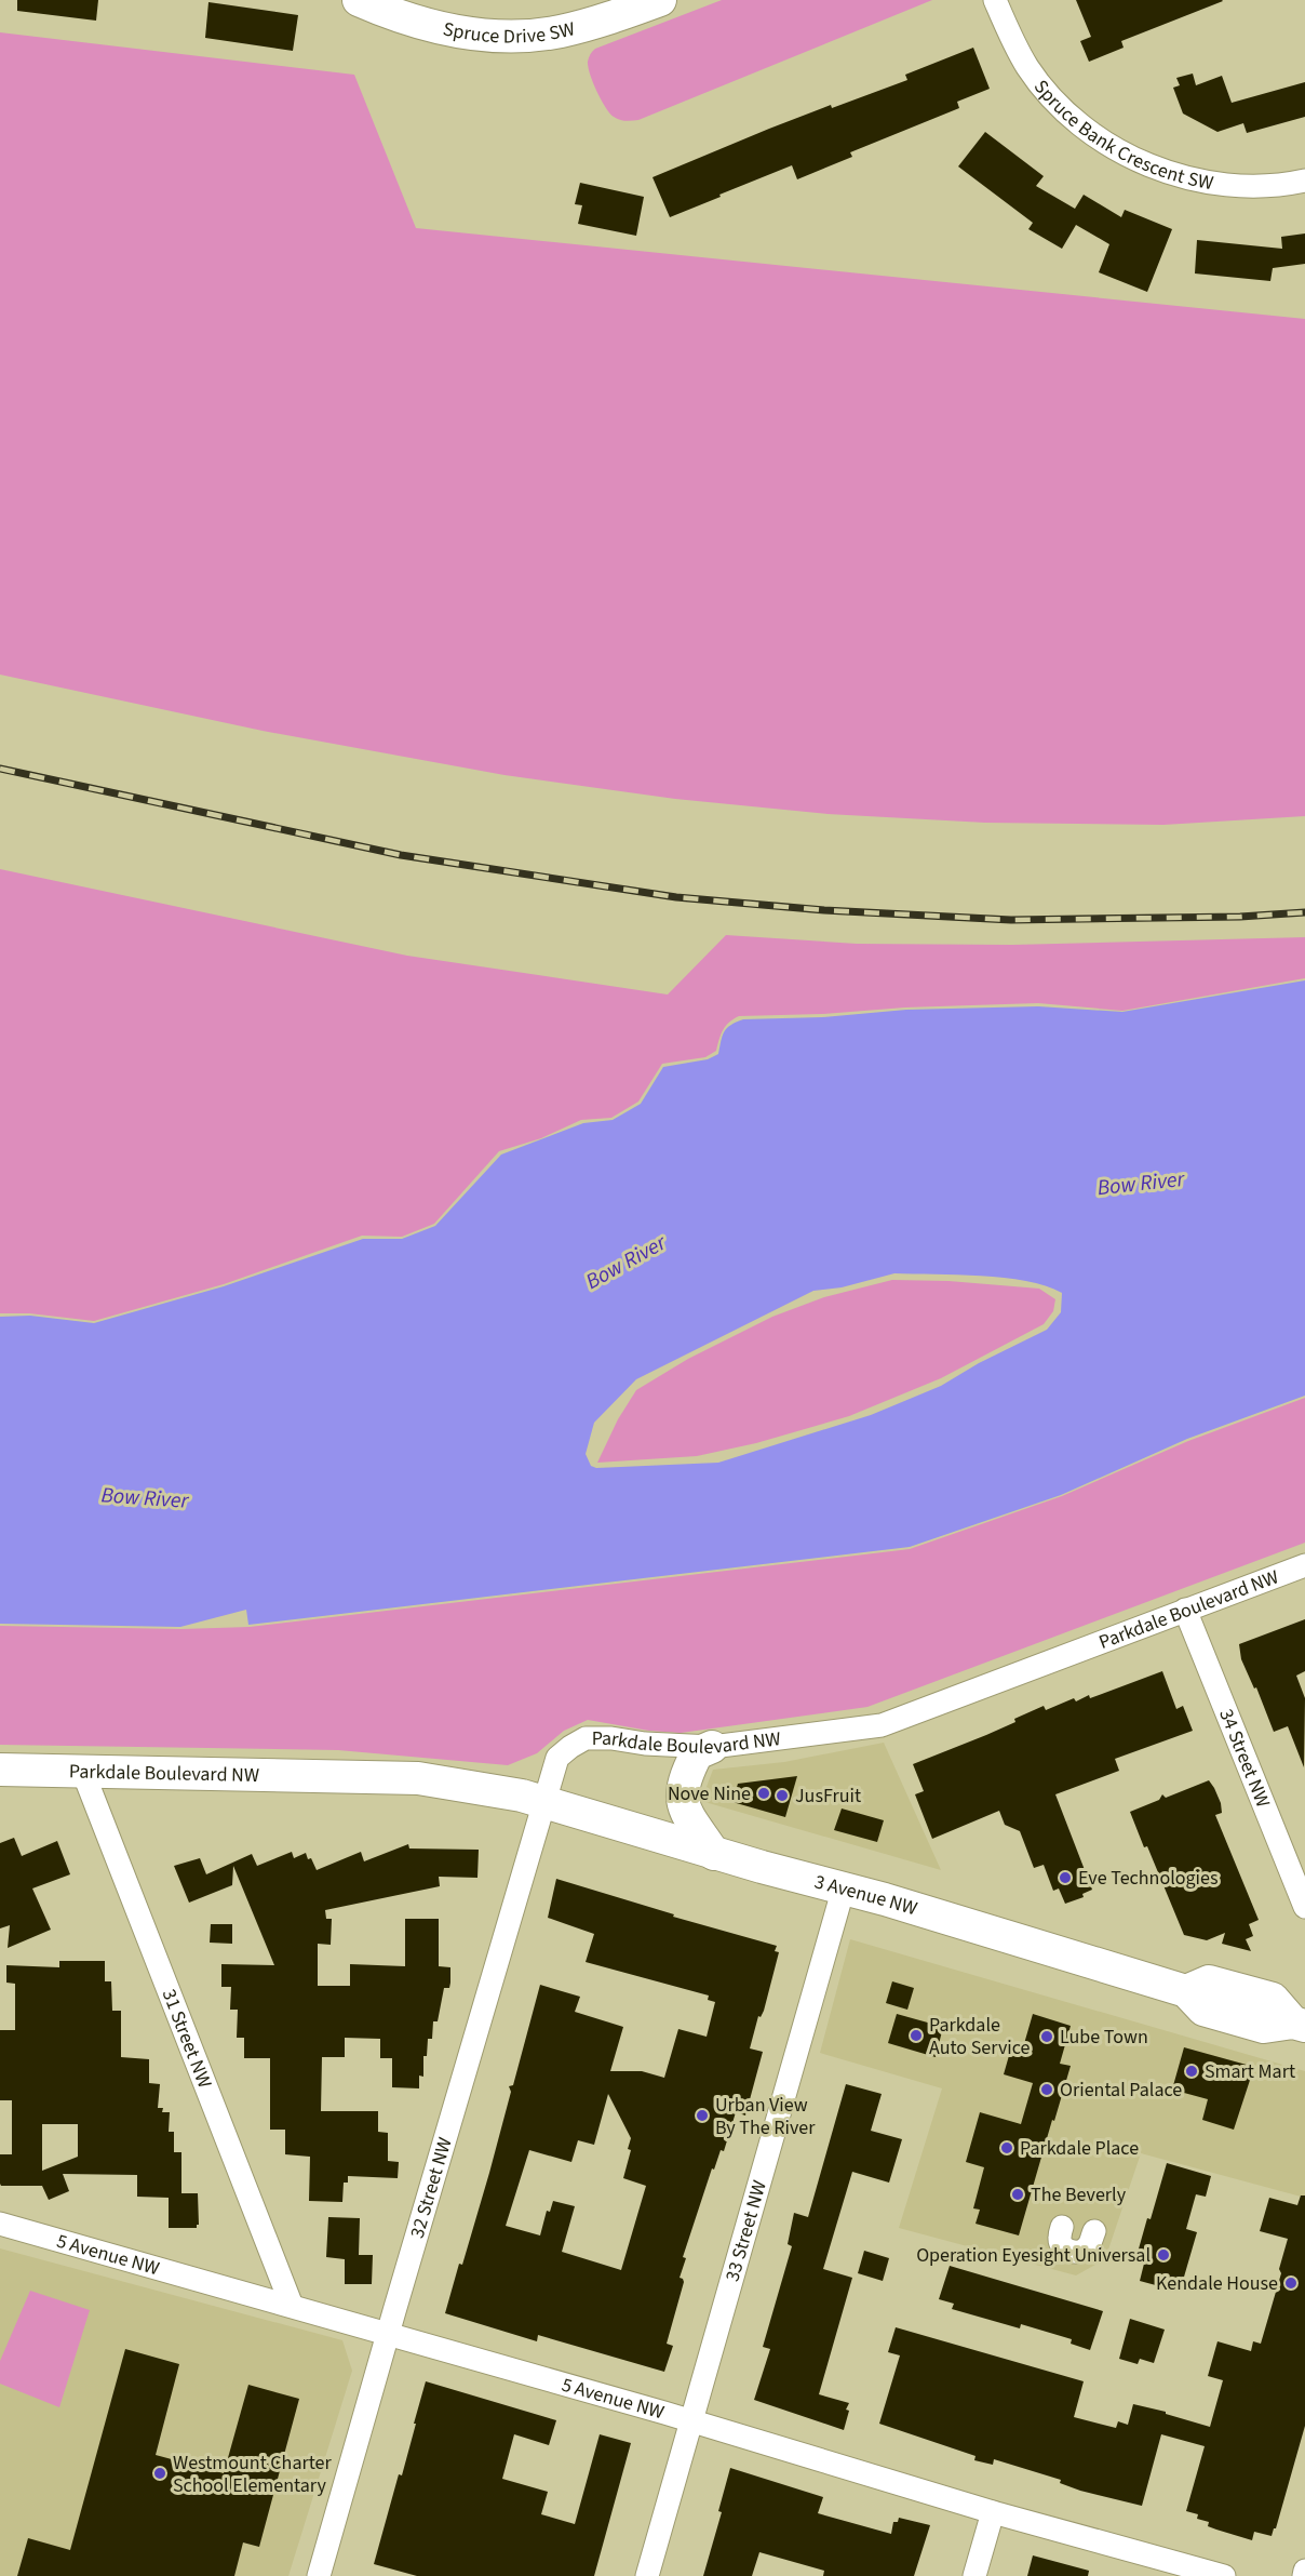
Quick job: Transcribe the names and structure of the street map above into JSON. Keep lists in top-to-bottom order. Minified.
{"streets":{"main road":["Spruce Drive SW","Parkdale Boulevard NW","3 Avenue NW"],"street":["Spruce Bank Crescent SW","34 Street NW","31 Street NW","32 Street NW","33 Street NW","5 Avenue NW"]},"crossings":[["Parkdale Boulevard NW","34 Street NW"],["Parkdale Boulevard NW","3 Avenue NW"],["Parkdale Boulevard NW","31 Street NW"],["Parkdale Boulevard NW","32 Street NW"],["3 Avenue NW","32 Street NW"],["3 Avenue NW","33 Street NW"],["31 Street NW","5 Avenue NW"],["32 Street NW","5 Avenue NW"],["33 Street NW","5 Avenue NW"]],"water":["Bow River"],"places":["Nove Nine","JusFruit","Eve Technologies","Parkdale Auto Service","Lube Town","Smart Mart","Oriental Palace","Urban View By The River","Parkdale Place","The Beverly","Operation Eyesight Universal","Kendale House","Westmount Charter School Elementary"]}
